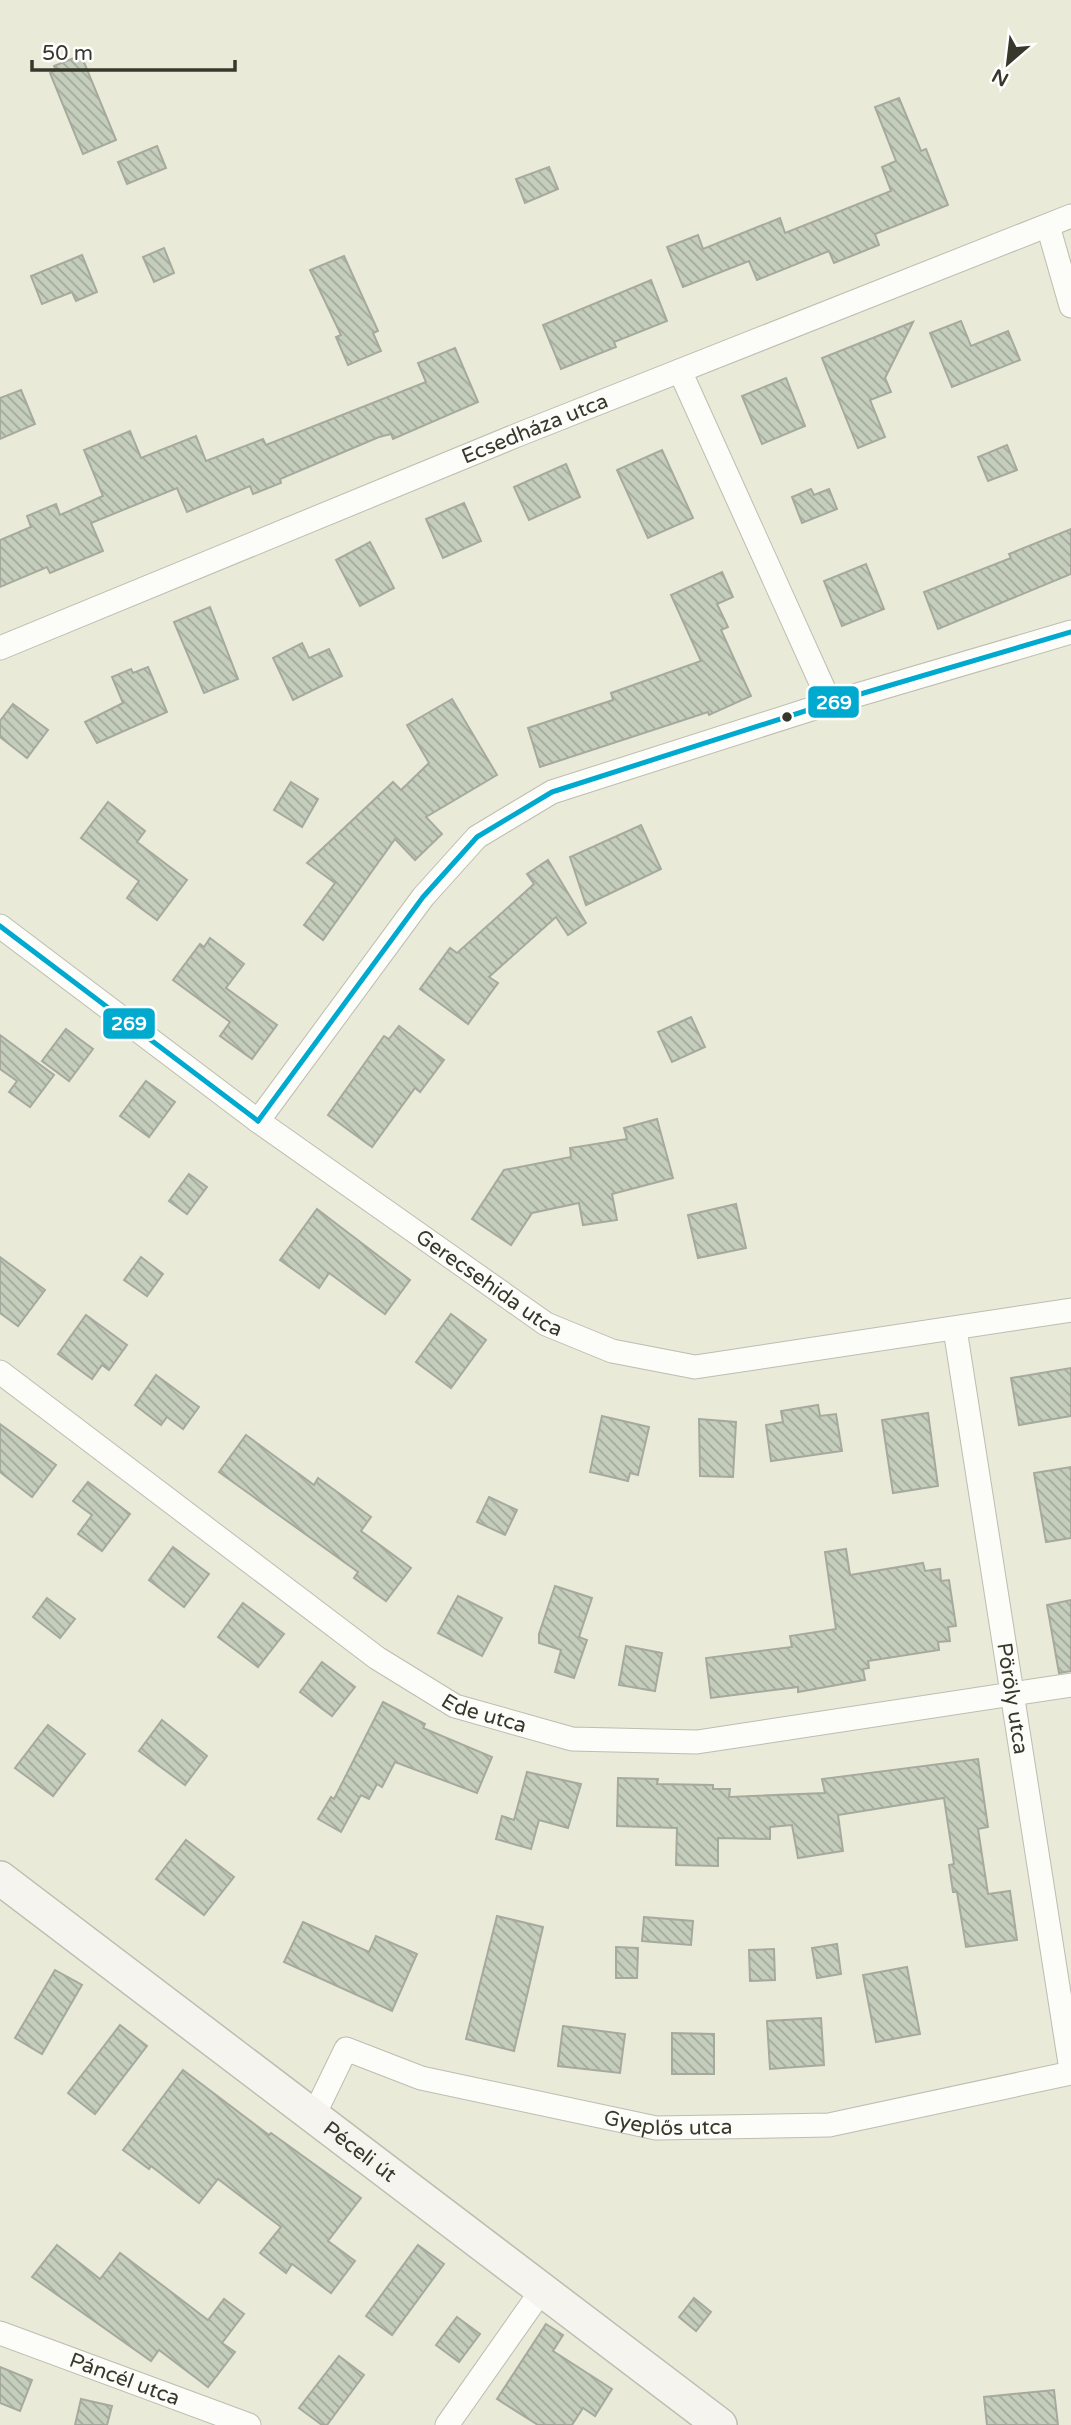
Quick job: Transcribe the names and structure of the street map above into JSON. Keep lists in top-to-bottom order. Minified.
{"streets":{"main road":["Péceli út"],"street":["Ecsedháza utca","Gerecsehida utca","Pöröly utca","Ede utca","Gyeplős utca","Páncél utca"]},"crossings":[["Gerecsehida utca","Pöröly utca"],["Pöröly utca","Ede utca"],["Pöröly utca","Gyeplős utca"],["Gyeplős utca","Péceli út"]],"lines":["transit line 269"],"scale_bar":"50 m","north":"bottom left"}
